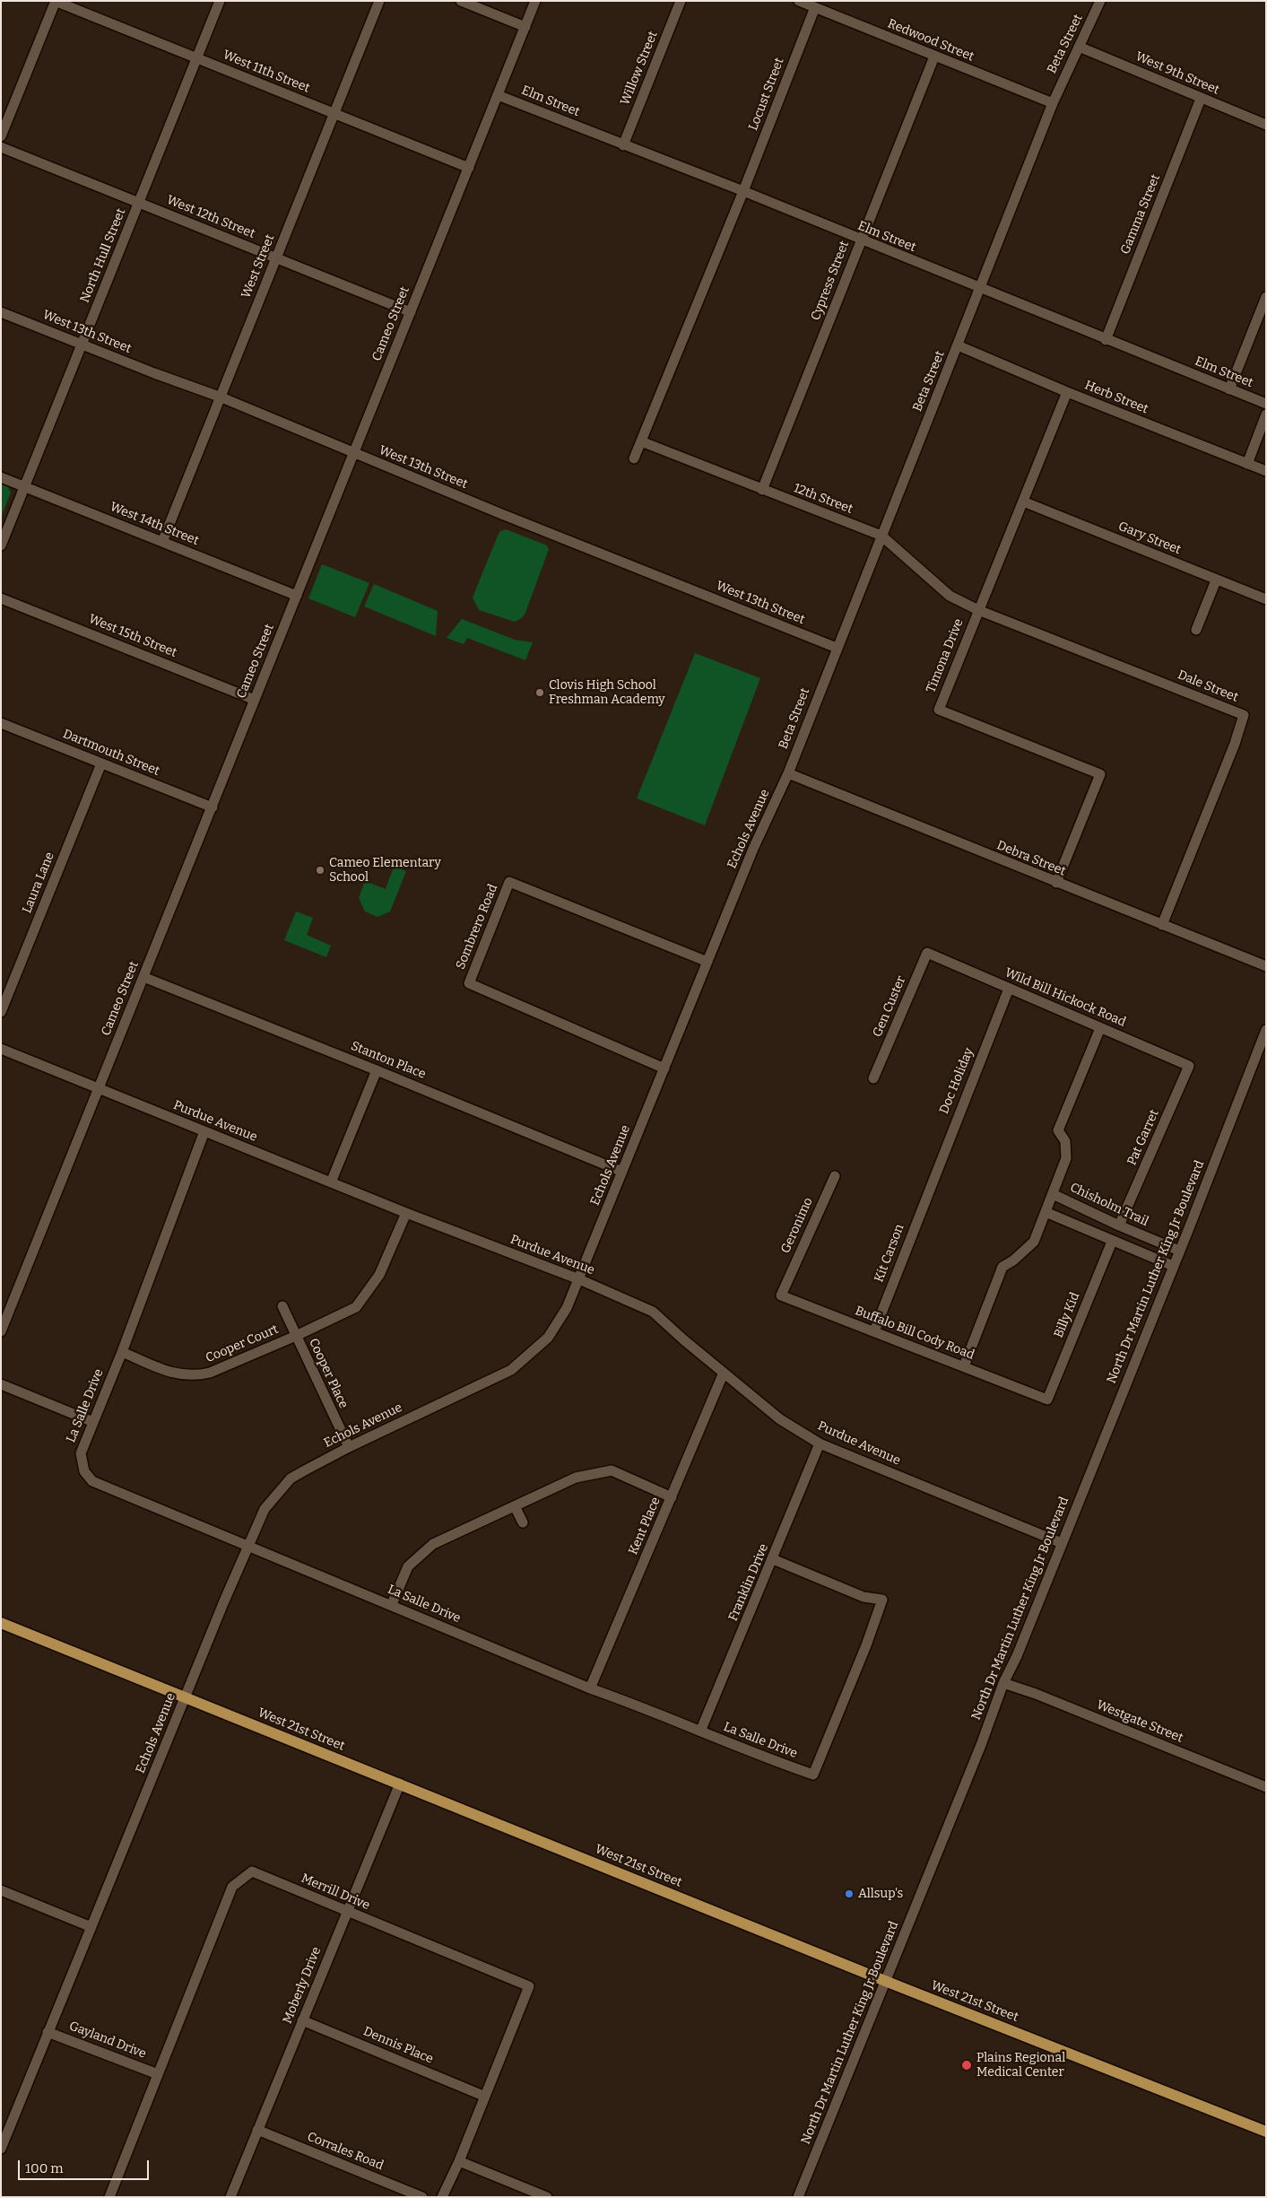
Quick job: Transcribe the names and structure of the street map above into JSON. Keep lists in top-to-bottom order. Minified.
{"streets":{"main road":["West 21st Street"],"street":["Redwood Street","Beta Street","Willow Street","West 11th Street","West 9th Street","Locust Street","Elm Street","Gamma Street","West 12th Street","North Hull Street","West Street","Cypress Street","Cameo Street","West 13th Street","Herb Street","12th Street","West 14th Street","Gary Street","West 15th Street","Timona Drive","Dale Street","Dartmouth Street","Echols Avenue","Debra Street","Laura Lane","Sombrero Road","Wild Bill Hickock Road","Gen Custer","Stanton Place","Doc Holiday","Purdue Avenue","Pat Garret","Chisholm Trail","Geronimo","Kit Carson","North Dr Martin Luther King Jr Boulevard","Billy Kid","Buffalo Bill Cody Road","Cooper Court","Cooper Place","La Salle Drive","Kent Place","Franklin Drive","Westgate Street","Merrill Drive","Moberly Drive","Gayland Drive","Dennis Place","Corrales Road"]},"crossings":[["Redwood Street","Beta Street"],["Redwood Street","Locust Street"],["Redwood Street","Cypress Street"],["Beta Street","West 9th Street"],["Beta Street","Elm Street"],["Beta Street","West 13th Street"],["Beta Street","Herb Street"],["Beta Street","12th Street"],["Beta Street","Echols Avenue"],["Beta Street","Debra Street"],["Willow Street","Elm Street"],["West 11th Street","North Hull Street"],["West 11th Street","West Street"],["West 11th Street","Cameo Street"],["West 9th Street","Gamma Street"],["Locust Street","Elm Street"],["Locust Street","12th Street"],["Elm Street","Gamma Street"],["Elm Street","Cypress Street"],["Elm Street","Cameo Street"],["West 12th Street","North Hull Street"],["West 12th Street","West Street"],["West 12th Street","Cameo Street"],["North Hull Street","West 13th Street"],["North Hull Street","West 14th Street"],["West Street","West 13th Street"],["West Street","West 14th Street"],["Cypress Street","12th Street"],["Cameo Street","West 13th Street"],["Cameo Street","West 14th Street"],["Cameo Street","West 15th Street"],["Cameo Street","Dartmouth Street"],["Cameo Street","Stanton Place"],["Cameo Street","Purdue Avenue"],["Herb Street","Timona Drive"],["12th Street","Timona Drive"],["12th Street","Dale Street"],["Gary Street","Timona Drive"],["Timona Drive","Dale Street"],["Timona Drive","Debra Street"],["Dale Street","Debra Street"],["Dartmouth Street","Laura Lane"],["Echols Avenue","Debra Street"],["Echols Avenue","Sombrero Road"],["Echols Avenue","Stanton Place"],["Echols Avenue","Purdue Avenue"],["Echols Avenue","Cooper Place"],["Echols Avenue","La Salle Drive"],["Echols Avenue","West 21st Street"],["Echols Avenue","Gayland Drive"],["Wild Bill Hickock Road","Gen Custer"],["Wild Bill Hickock Road","Doc Holiday"],["Wild Bill Hickock Road","Pat Garret"],["Doc Holiday","Kit Carson"],["Purdue Avenue","North Dr Martin Luther King Jr Boulevard"],["Purdue Avenue","Cooper Court"],["Purdue Avenue","La Salle Drive"],["Purdue Avenue","Kent Place"],["Purdue Avenue","Franklin Drive"],["Pat Garret","Chisholm Trail"],["Chisholm Trail","North Dr Martin Luther King Jr Boulevard"],["Geronimo","Buffalo Bill Cody Road"],["Kit Carson","Buffalo Bill Cody Road"],["North Dr Martin Luther King Jr Boulevard","Westgate Street"],["North Dr Martin Luther King Jr Boulevard","West 21st Street"],["Billy Kid","Buffalo Bill Cody Road"],["Cooper Court","Cooper Place"],["Cooper Court","La Salle Drive"],["La Salle Drive","Kent Place"],["La Salle Drive","Franklin Drive"],["West 21st Street","Moberly Drive"],["Merrill Drive","Moberly Drive"],["Merrill Drive","Gayland Drive"],["Merrill Drive","Dennis Place"],["Moberly Drive","Dennis Place"],["Moberly Drive","Corrales Road"]],"places":["Clovis High School Freshman Academy","Cameo Elementary School","Allsup's","Plains Regional Medical Center"],"scale_bar":"100 m"}
